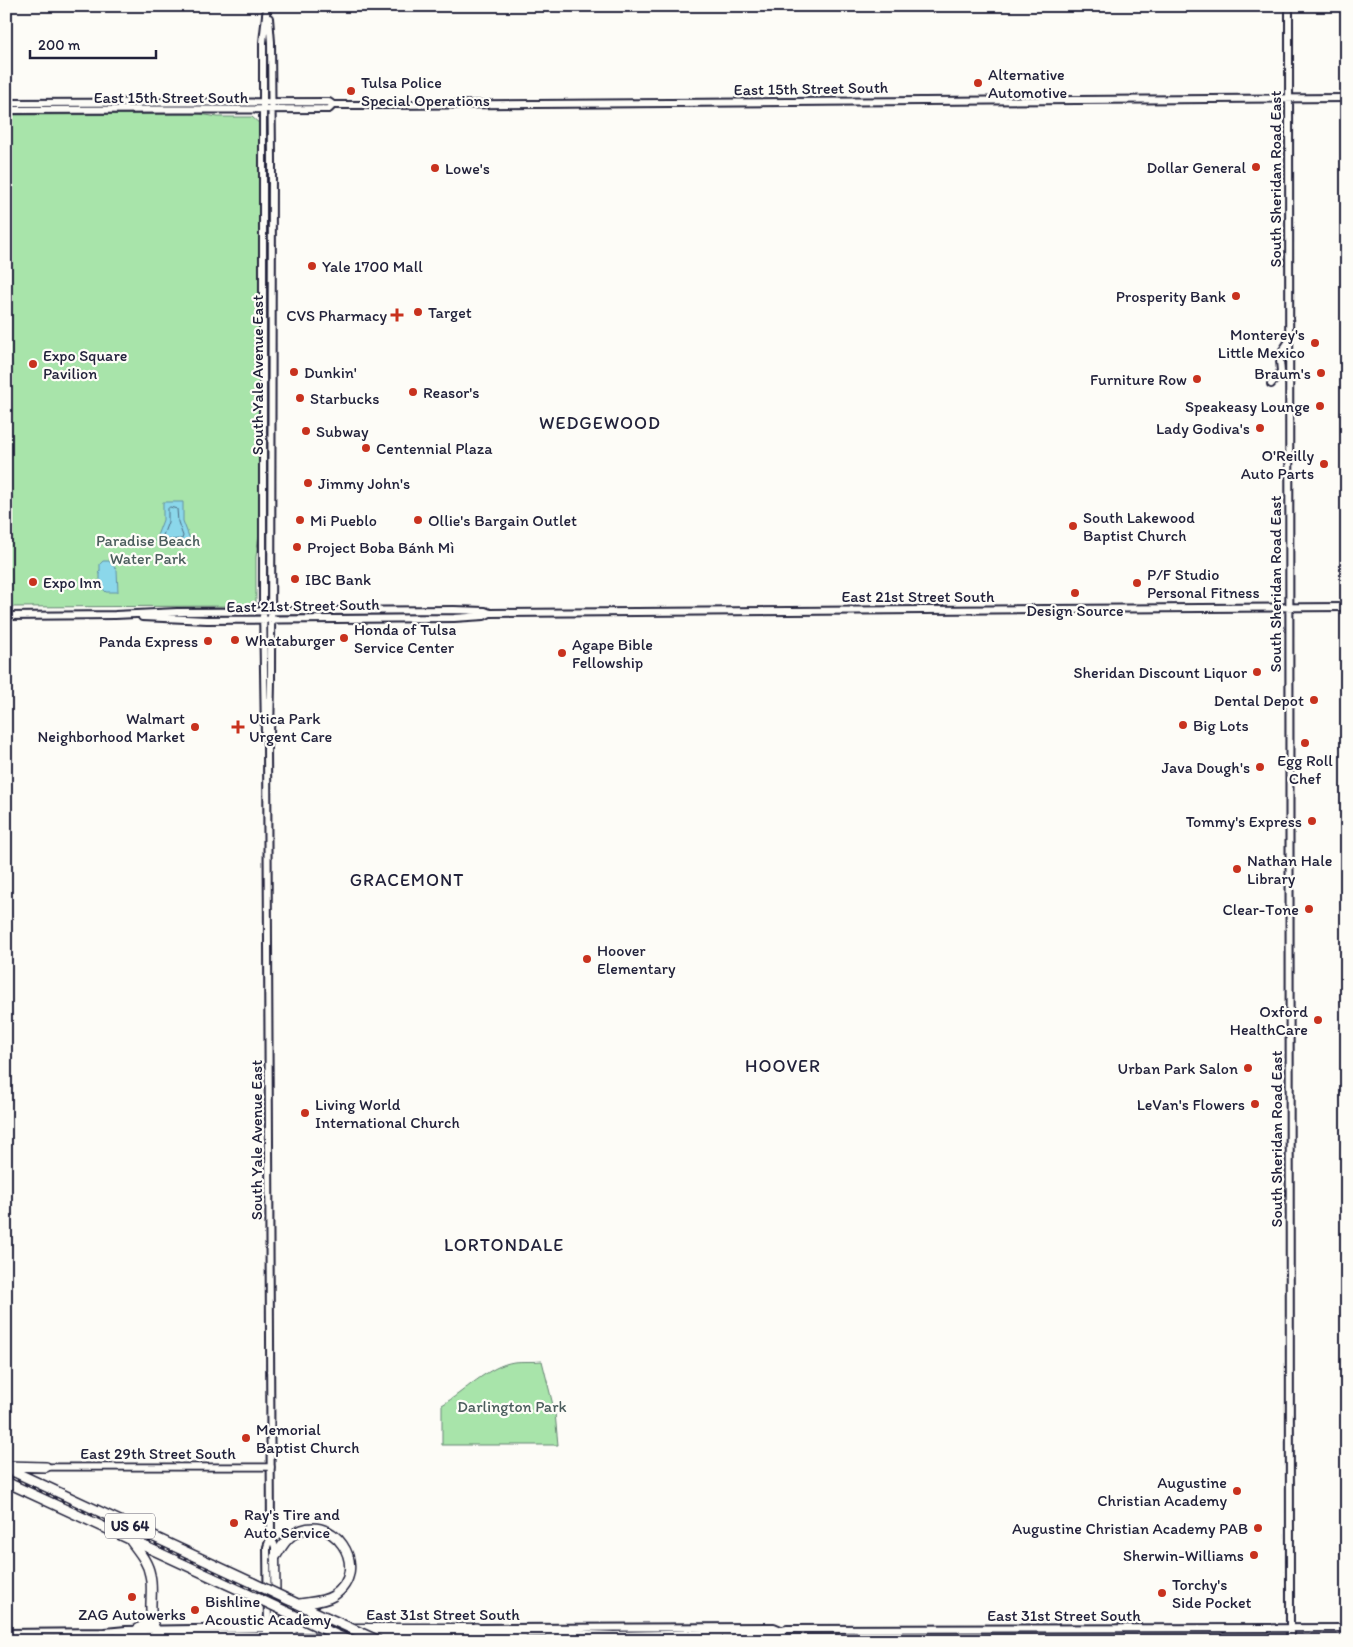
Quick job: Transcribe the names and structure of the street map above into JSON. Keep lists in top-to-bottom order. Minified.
{"streets":{"highway":["US 64"],"main road":["East 15th Street South","South Sheridan Road East","South Yale Avenue East","East 21st Street South","East 31st Street South"],"street":["East 29th Street South"]},"crossings":[["East 15th Street South","South Sheridan Road East"],["East 15th Street South","South Yale Avenue East"],["South Sheridan Road East","East 21st Street South"],["South Sheridan Road East","East 31st Street South"],["South Yale Avenue East","East 21st Street South"],["South Yale Avenue East","East 29th Street South"],["South Yale Avenue East","East 31st Street South"]],"districts":["WEDGEWOOD","GRACEMONT","HOOVER","LORTONDALE"],"parks":["Paradise Beach Water Park","Darlington Park"],"places":{"other":["Alternative Automotive","Tulsa Police Special Operations","Dollar General","Lowe's","Yale 1700 Mall","Prosperity Bank","Target","Monterey's Little Mexico","Expo Square Pavilion","Dunkin'","Braum's","Furniture Row","Reasor's","Starbucks","Speakeasy Lounge","Lady Godiva's","Subway","Centennial Plaza","O'Reilly Auto Parts","Jimmy John's","Mi Pueblo","Ollie's Bargain Outlet","South Lakewood Baptist Church","Project Boba Bánh Mì","IBC Bank","Expo Inn","P/F Studio Personal Fitness","Design Source","Honda of Tulsa Service Center","Whataburger","Panda Express","Agape Bible Fellowship","Sheridan Discount Liquor","Dental Depot","Big Lots","Walmart Neighborhood Market","Egg Roll Chef","Java Dough's","Tommy's Express","Nathan Hale Library","Clear-Tone","Hoover Elementary","Oxford HealthCare","Urban Park Salon","LeVan's Flowers","Living World International Church","Memorial Baptist Church","Augustine Christian Academy","Ray's Tire and Auto Service","Augustine Christian Academy PAB","Sherwin-Williams","Torchy's Side Pocket","ZAG Autowerks","Bishline Acoustic Academy"],"health":["CVS Pharmacy","Utica Park Urgent Care"]},"scale_bar":"200 m"}
